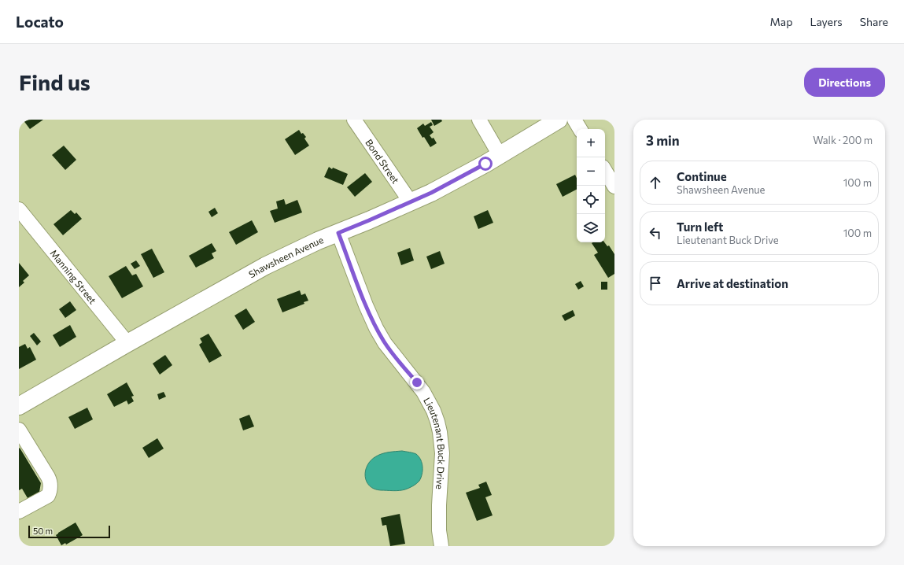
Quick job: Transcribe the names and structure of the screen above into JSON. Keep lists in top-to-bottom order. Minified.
{"streets":{"main road":["Shawsheen Avenue"],"street":["Bond Street","Manning Street","Lieutenant Buck Drive"]},"crossings":[["Bond Street","Shawsheen Avenue"],["Shawsheen Avenue","Manning Street"],["Shawsheen Avenue","Lieutenant Buck Drive"]],"scale_bar":"50 m","page":{"header":"Locato","nav":["Map","Layers","Share"],"buttons":"Directions","title":"Find us","heading":["3 min","Walk · 200 m"],"map_buttons":["+","−"],"list":[["Continue","Shawsheen Avenue","100 m"],["Turn left","Lieutenant Buck Drive","100 m"],"Arrive at destination"],"scale":"50 m"}}
